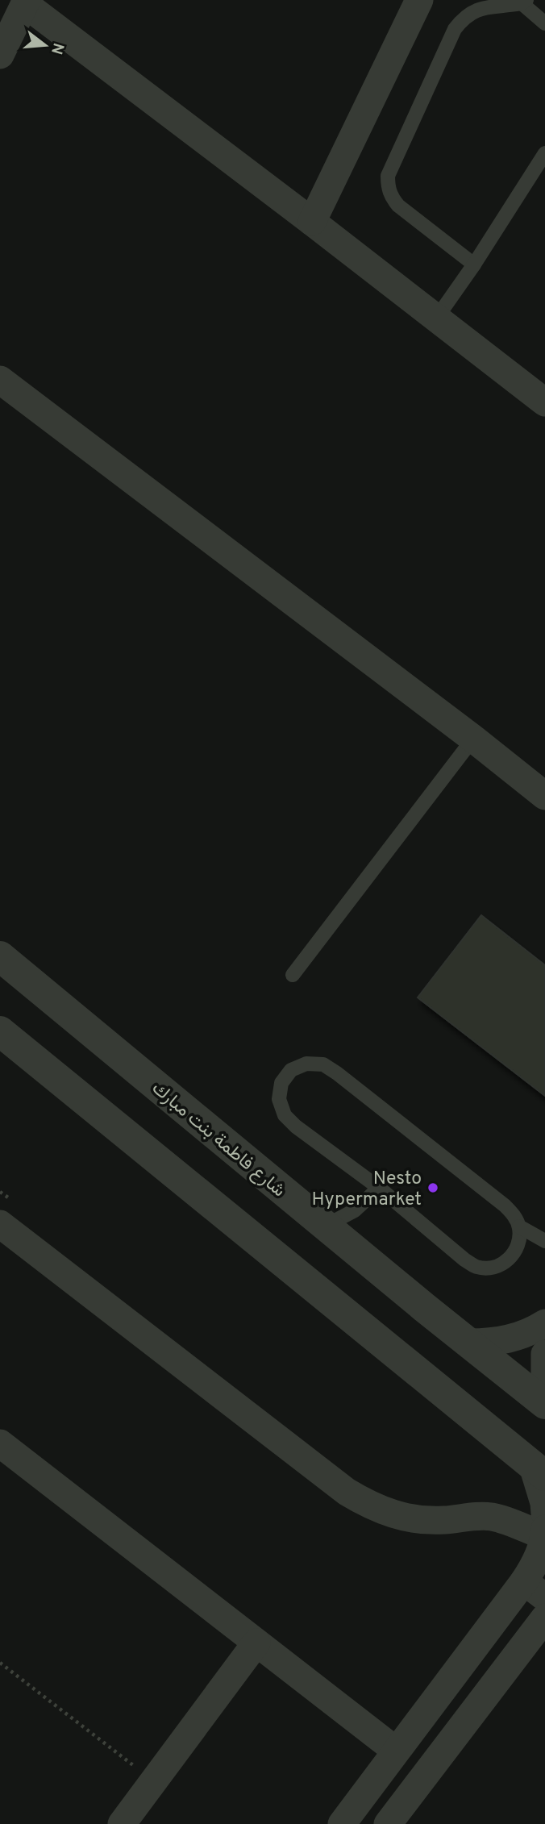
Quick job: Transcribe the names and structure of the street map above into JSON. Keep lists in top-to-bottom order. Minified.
{"streets":{"street":["شارع فاطمة بنت مبارك"]},"places":["Nesto Hypermarket"],"north":"right"}
